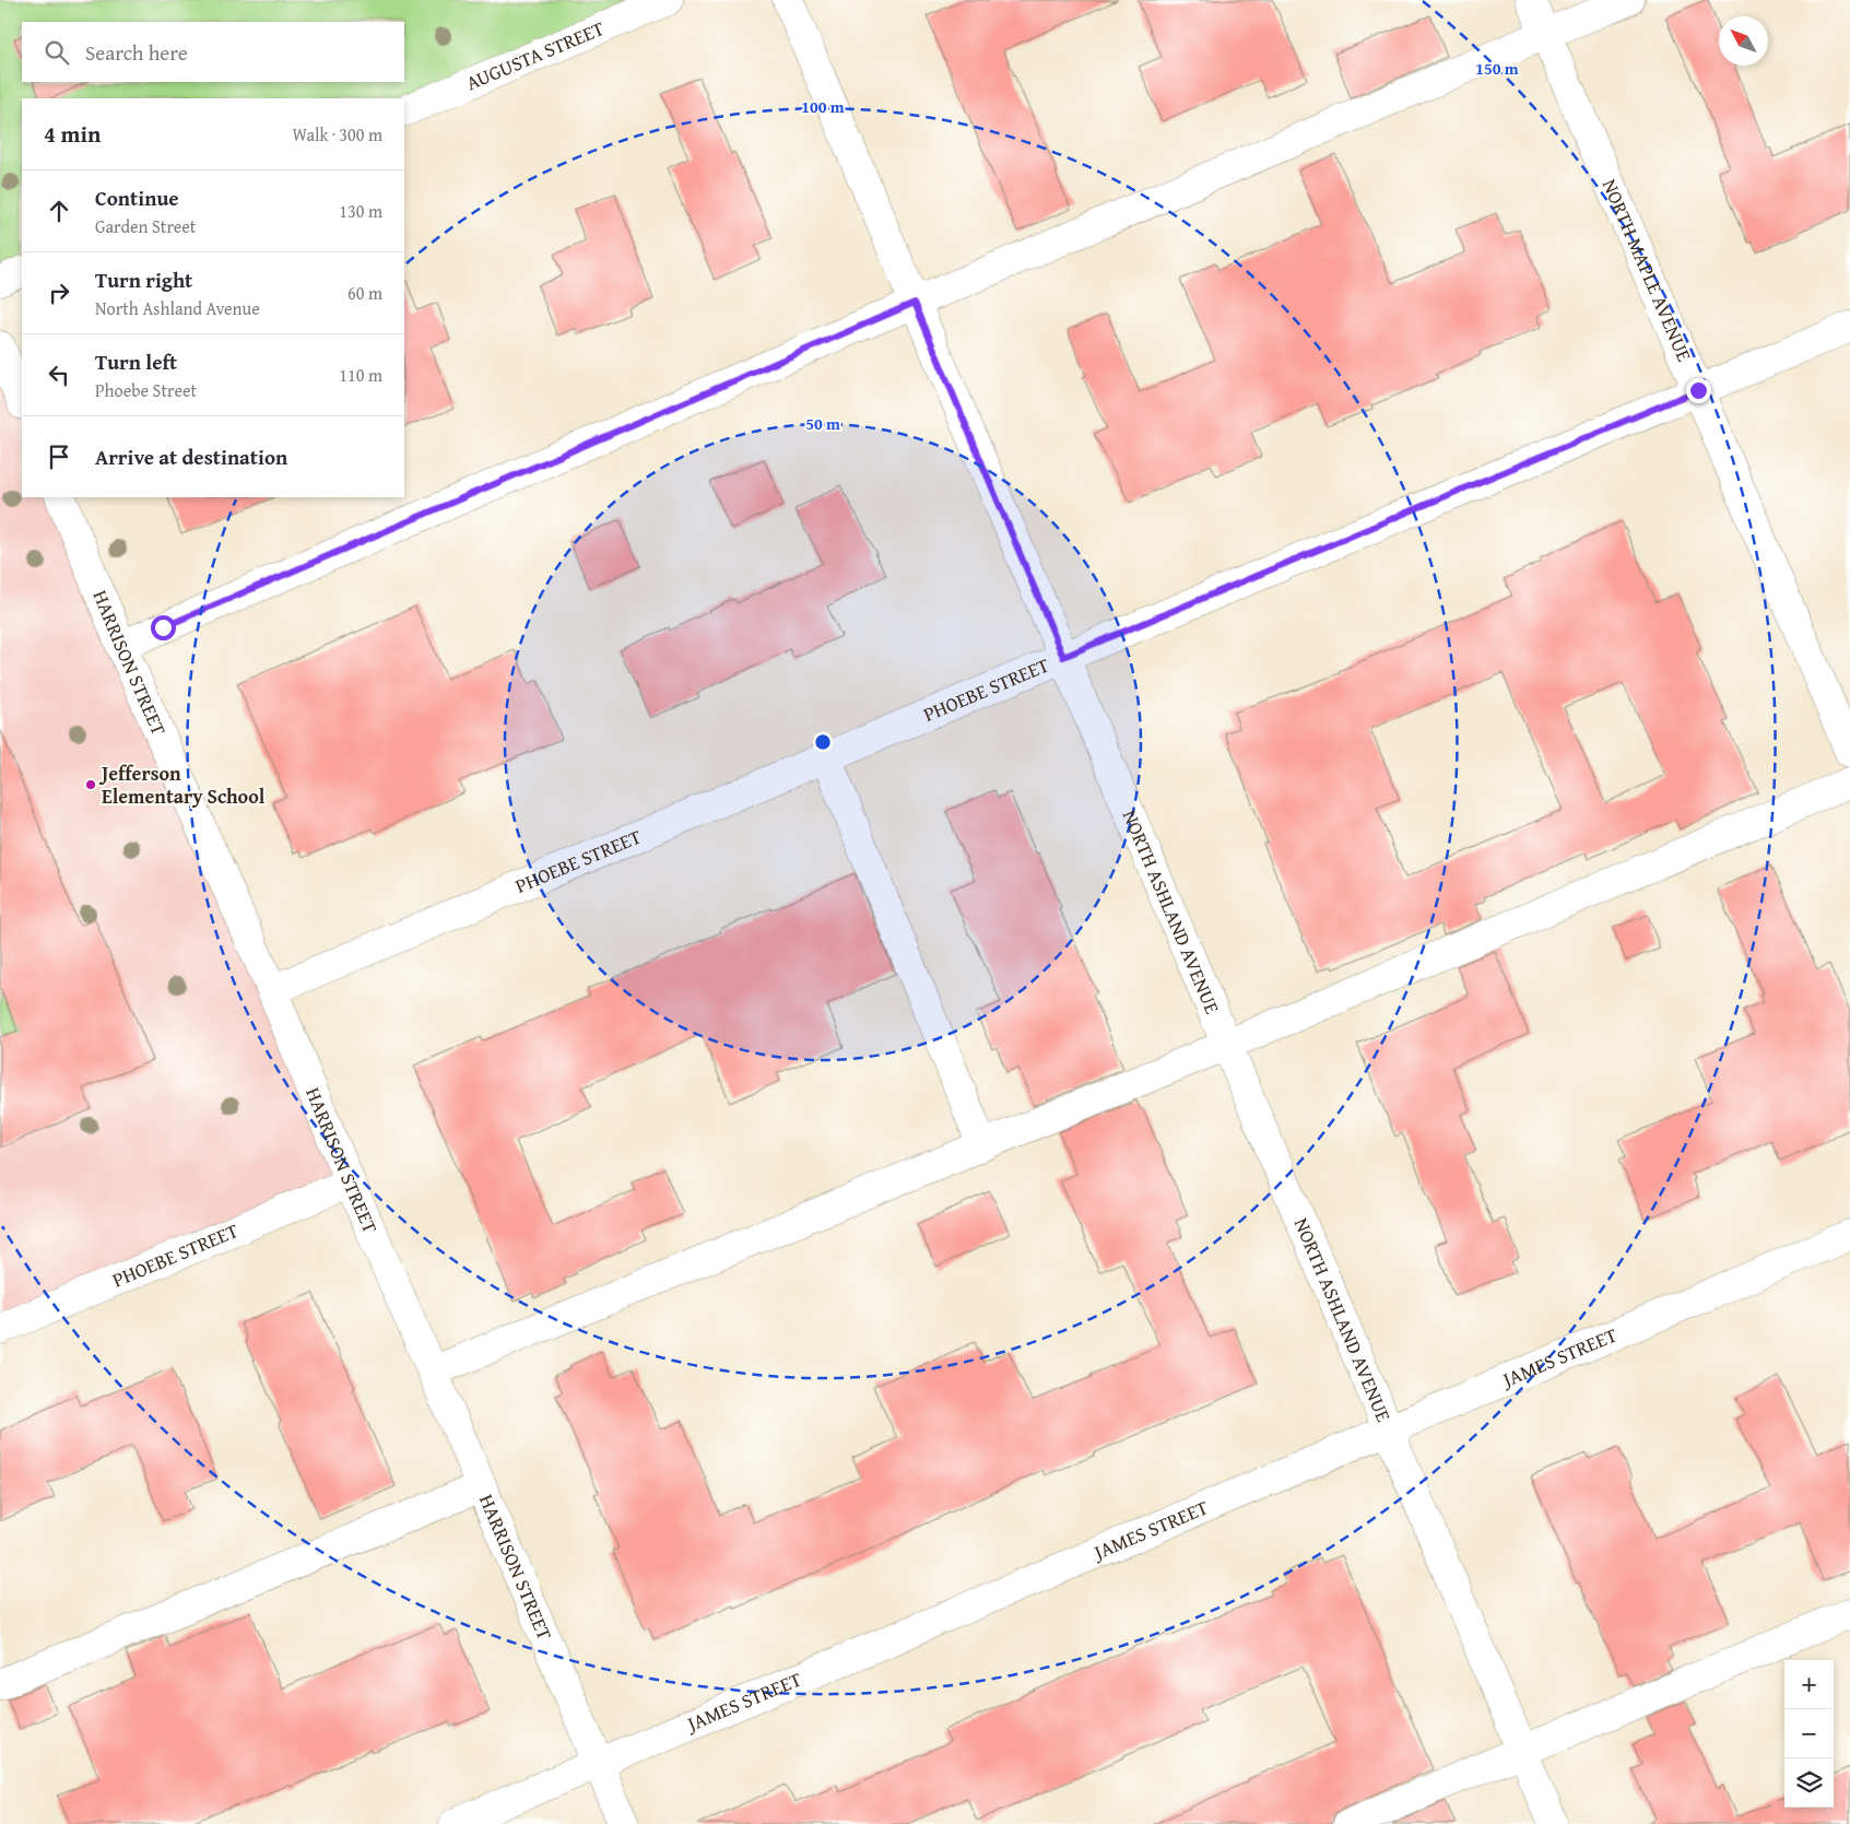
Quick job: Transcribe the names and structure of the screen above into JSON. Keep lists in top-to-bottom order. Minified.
{"streets":{"street":["AUGUSTA STREET","NORTH MAPLE AVENUE","HARRISON STREET","PHOEBE STREET","NORTH ASHLAND AVENUE","JAMES STREET"]},"crossings":[["NORTH MAPLE AVENUE","PHOEBE STREET"],["HARRISON STREET","PHOEBE STREET"],["HARRISON STREET","JAMES STREET"],["PHOEBE STREET","NORTH ASHLAND AVENUE"],["NORTH ASHLAND AVENUE","JAMES STREET"]],"places":["Jefferson Elementary School"],"north":"top left","page":{"search":"Search here","heading":["4 min","Walk · 300 m"],"list":[["Continue","Garden Street","130 m"],["Turn right","North Ashland Avenue","60 m"],["Turn left","Phoebe Street","110 m"],"Arrive at destination"],"map_buttons":["+","−"]},"rings":["150 m","100 m","50 m"]}
